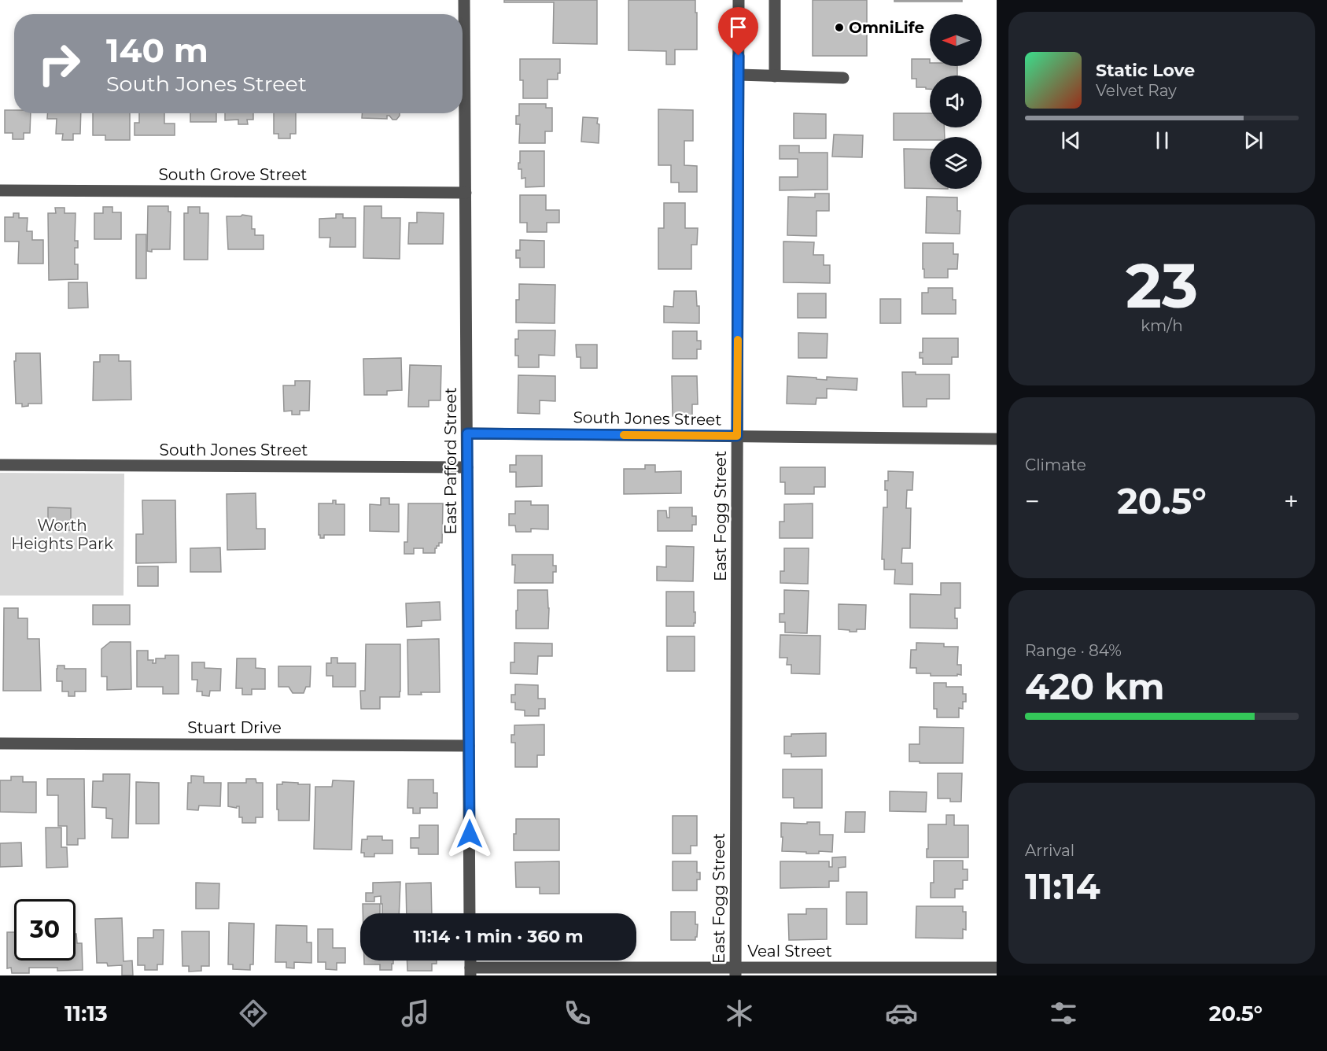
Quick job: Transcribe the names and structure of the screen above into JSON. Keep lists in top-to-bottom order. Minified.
{"streets":{"street":["South Grove Street","South Jones Street","East Pafford Street","East Fogg Street","Stuart Drive","Veal Street"]},"crossings":[["South Grove Street","East Pafford Street"],["South Jones Street","East Pafford Street"],["South Jones Street","East Fogg Street"],["East Pafford Street","Stuart Drive"],["East Fogg Street","Veal Street"]],"parks":["Worth Heights Park"],"places":["OmniLife"],"north":"left","page":{"turn":["140 m","South Jones Street"],"song":["Static Love","Velvet Ray"],"tile":[["23","km/h"],"Climate",["Range · 84%","420 km"],["Arrival","11:14"]],"heat":["−","20.5°","+"],"limit":"30","trip":"11:14 · 1 min · 360 m","tabs":["11:13","20.5°"]}}
